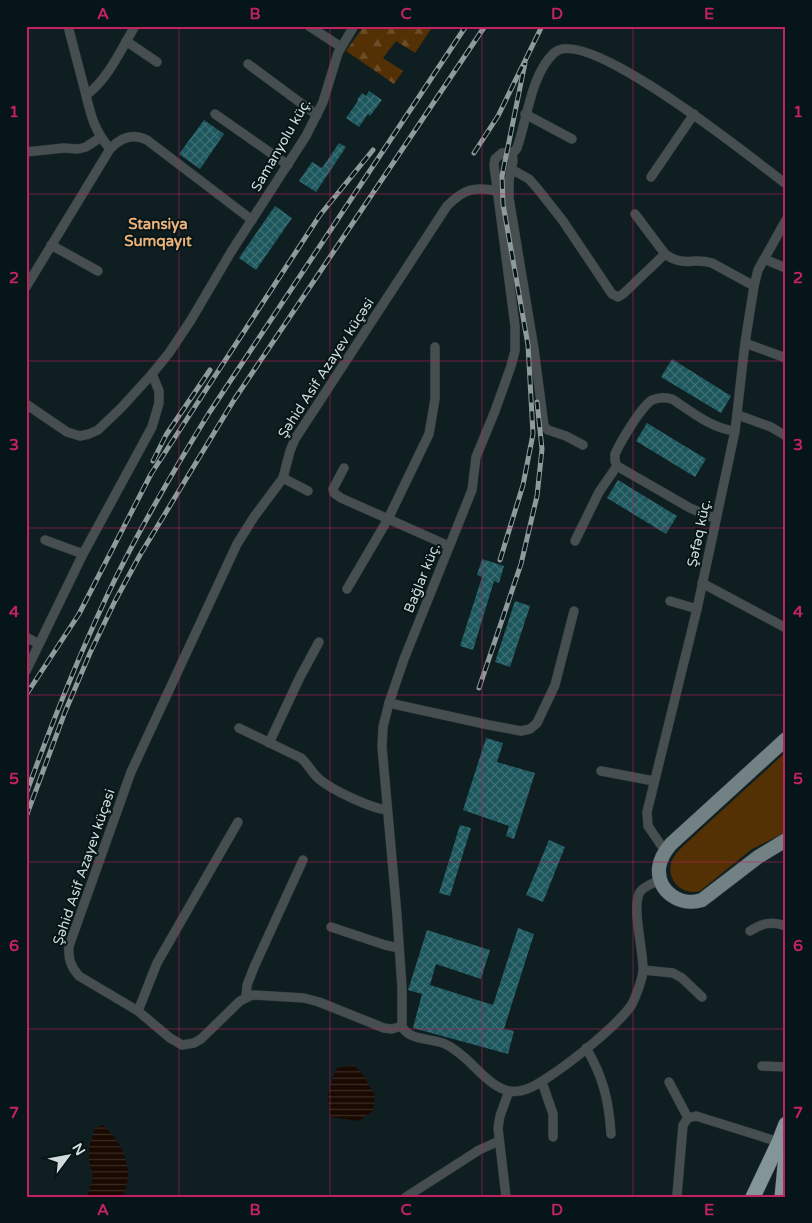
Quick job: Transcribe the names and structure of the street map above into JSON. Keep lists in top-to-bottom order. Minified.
{"streets":{"street":["Samanyolu küç.","Şəhid Asif Azayev küçəsi","Şəfəq küç.","Bağlar küç."]},"crossings":[["Şəhid Asif Azayev küçəsi","Bağlar küç."]],"districts":["Stansiya Sumqayıt"],"north":"top right","grid":{"columns":["A","B","C","D","E"],"rows":["1","2","3","4","5","6","7"]}}
